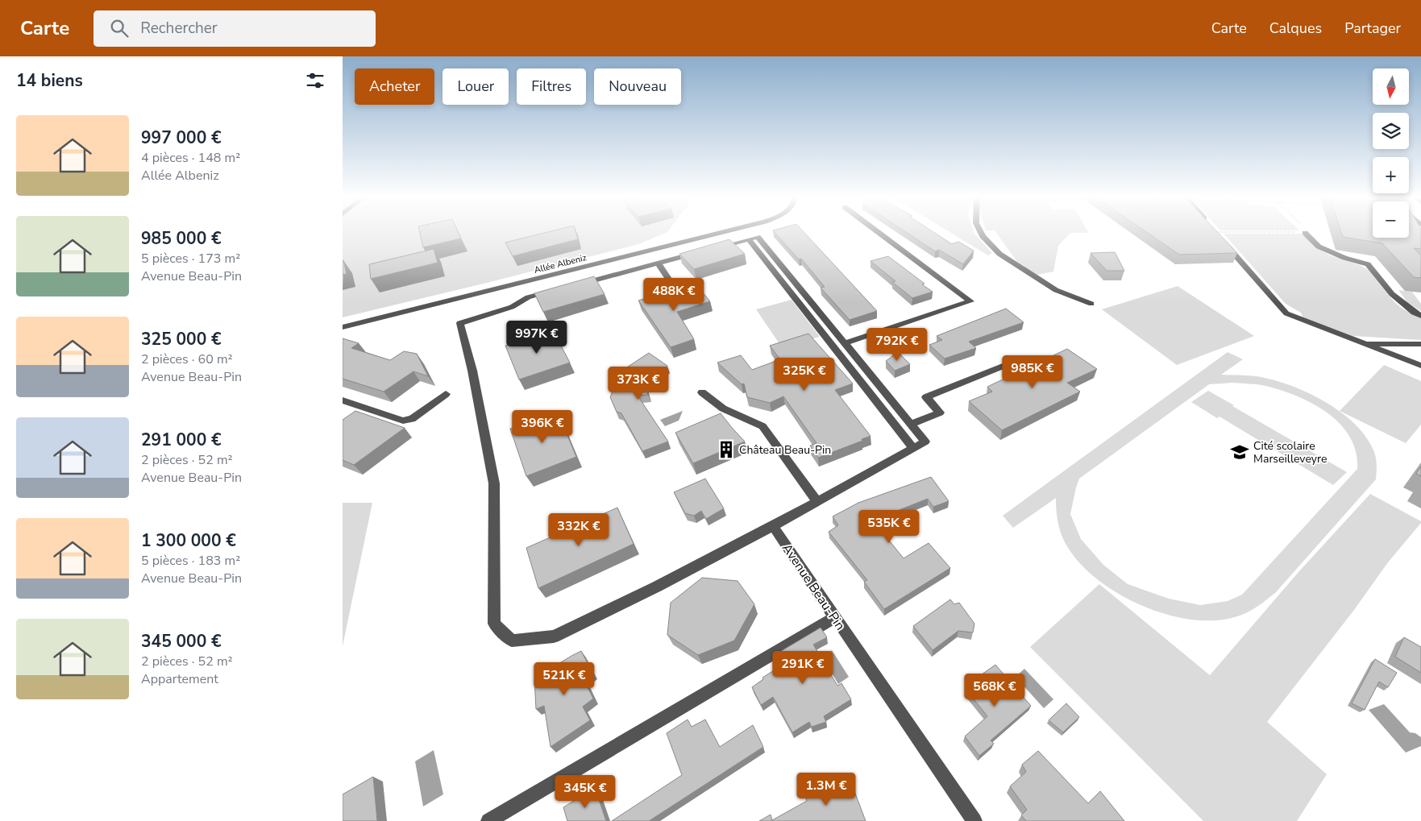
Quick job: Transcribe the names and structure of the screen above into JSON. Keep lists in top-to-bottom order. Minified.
{"streets":{"street":["Allée Albeniz","Avenue Beau-Pin"]},"places":{"building":["Château Beau-Pin"],"school or university":["Cité scolaire Marseilleveyre"]},"north":"bottom","page":{"header":"Carte","search":"Rechercher","nav":["Carte","Calques","Partager"],"heading":"14 biens","map_buttons":["+","−"],"chip":["Acheter","Louer","Filtres","Nouveau"],"list":[{"name":"997 000 €","note":"4 pièces · 148 m² · Allée Albeniz"},{"name":"985 000 €","note":"5 pièces · 173 m² · Avenue Beau-Pin"},{"name":"325 000 €","note":"2 pièces · 60 m² · Avenue Beau-Pin"},{"name":"291 000 €","note":"2 pièces · 52 m² · Avenue Beau-Pin"},{"name":"1 300 000 €","note":"5 pièces · 183 m² · Avenue Beau-Pin"},{"name":"345 000 €","note":"2 pièces · 52 m² · Appartement"}],"price":["488K €","997K €","792K €","985K €","325K €","373K €","396K €","535K €","332K €","291K €","521K €","568K €","1.3M €","345K €"]}}
